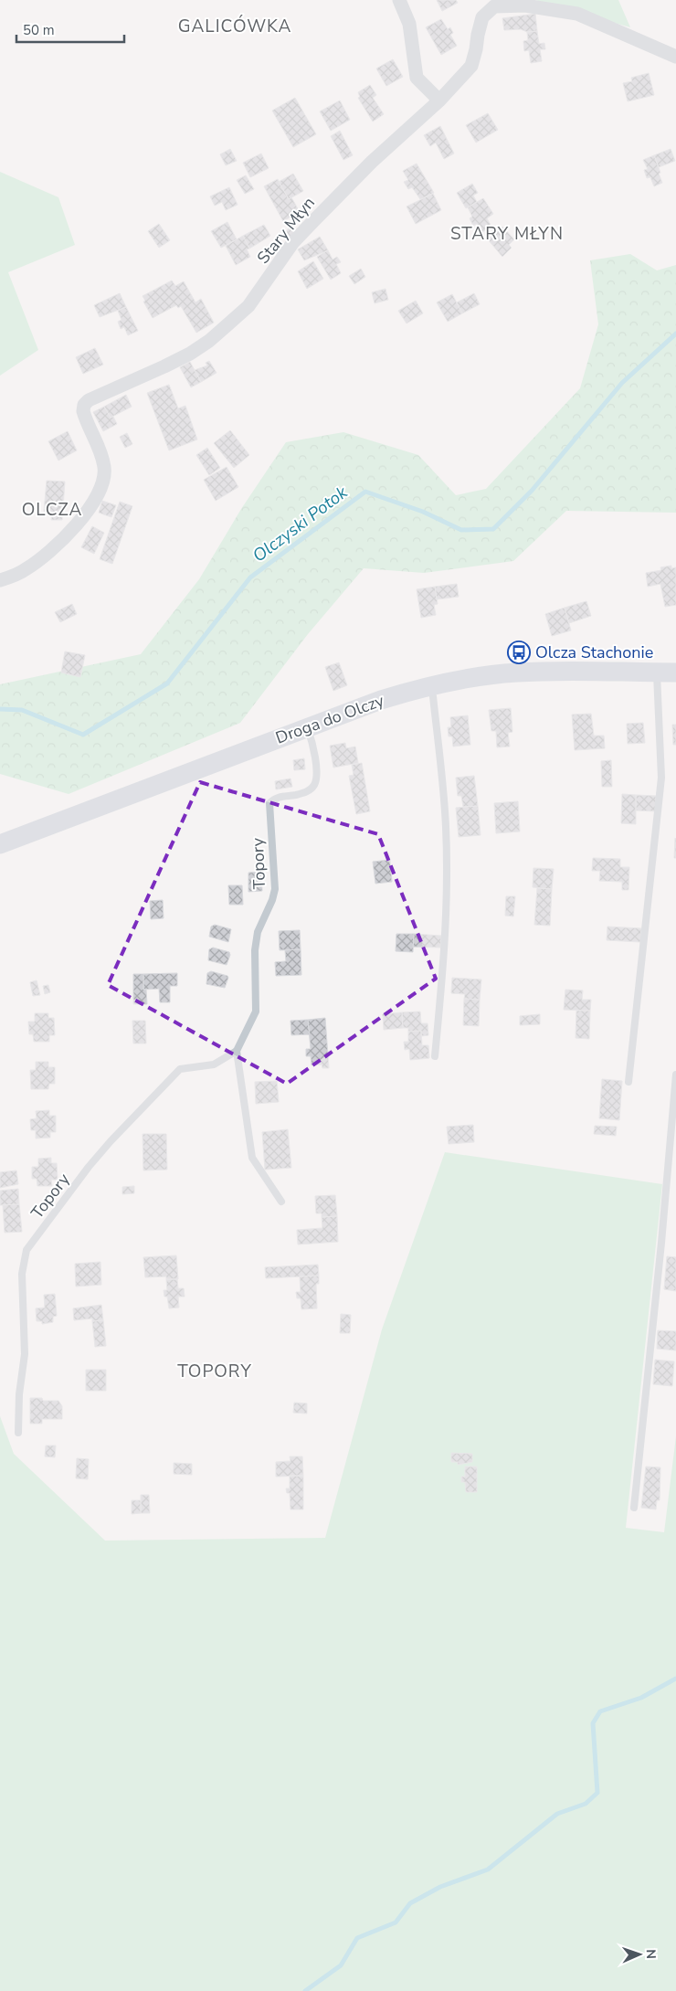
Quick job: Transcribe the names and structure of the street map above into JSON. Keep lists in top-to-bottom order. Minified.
{"streets":{"street":["Stary Młyn","Droga do Olczy"],"lane":["Topory"]},"crossings":[["Droga do Olczy","Topory"]],"districts":["GALICÓWKA","STARY MŁYN","OLCZA","TOPORY"],"water":["Olczyski Potok"],"places":{"bus stop":["Olcza Stachonie"]},"scale_bar":"50 m","north":"right"}
